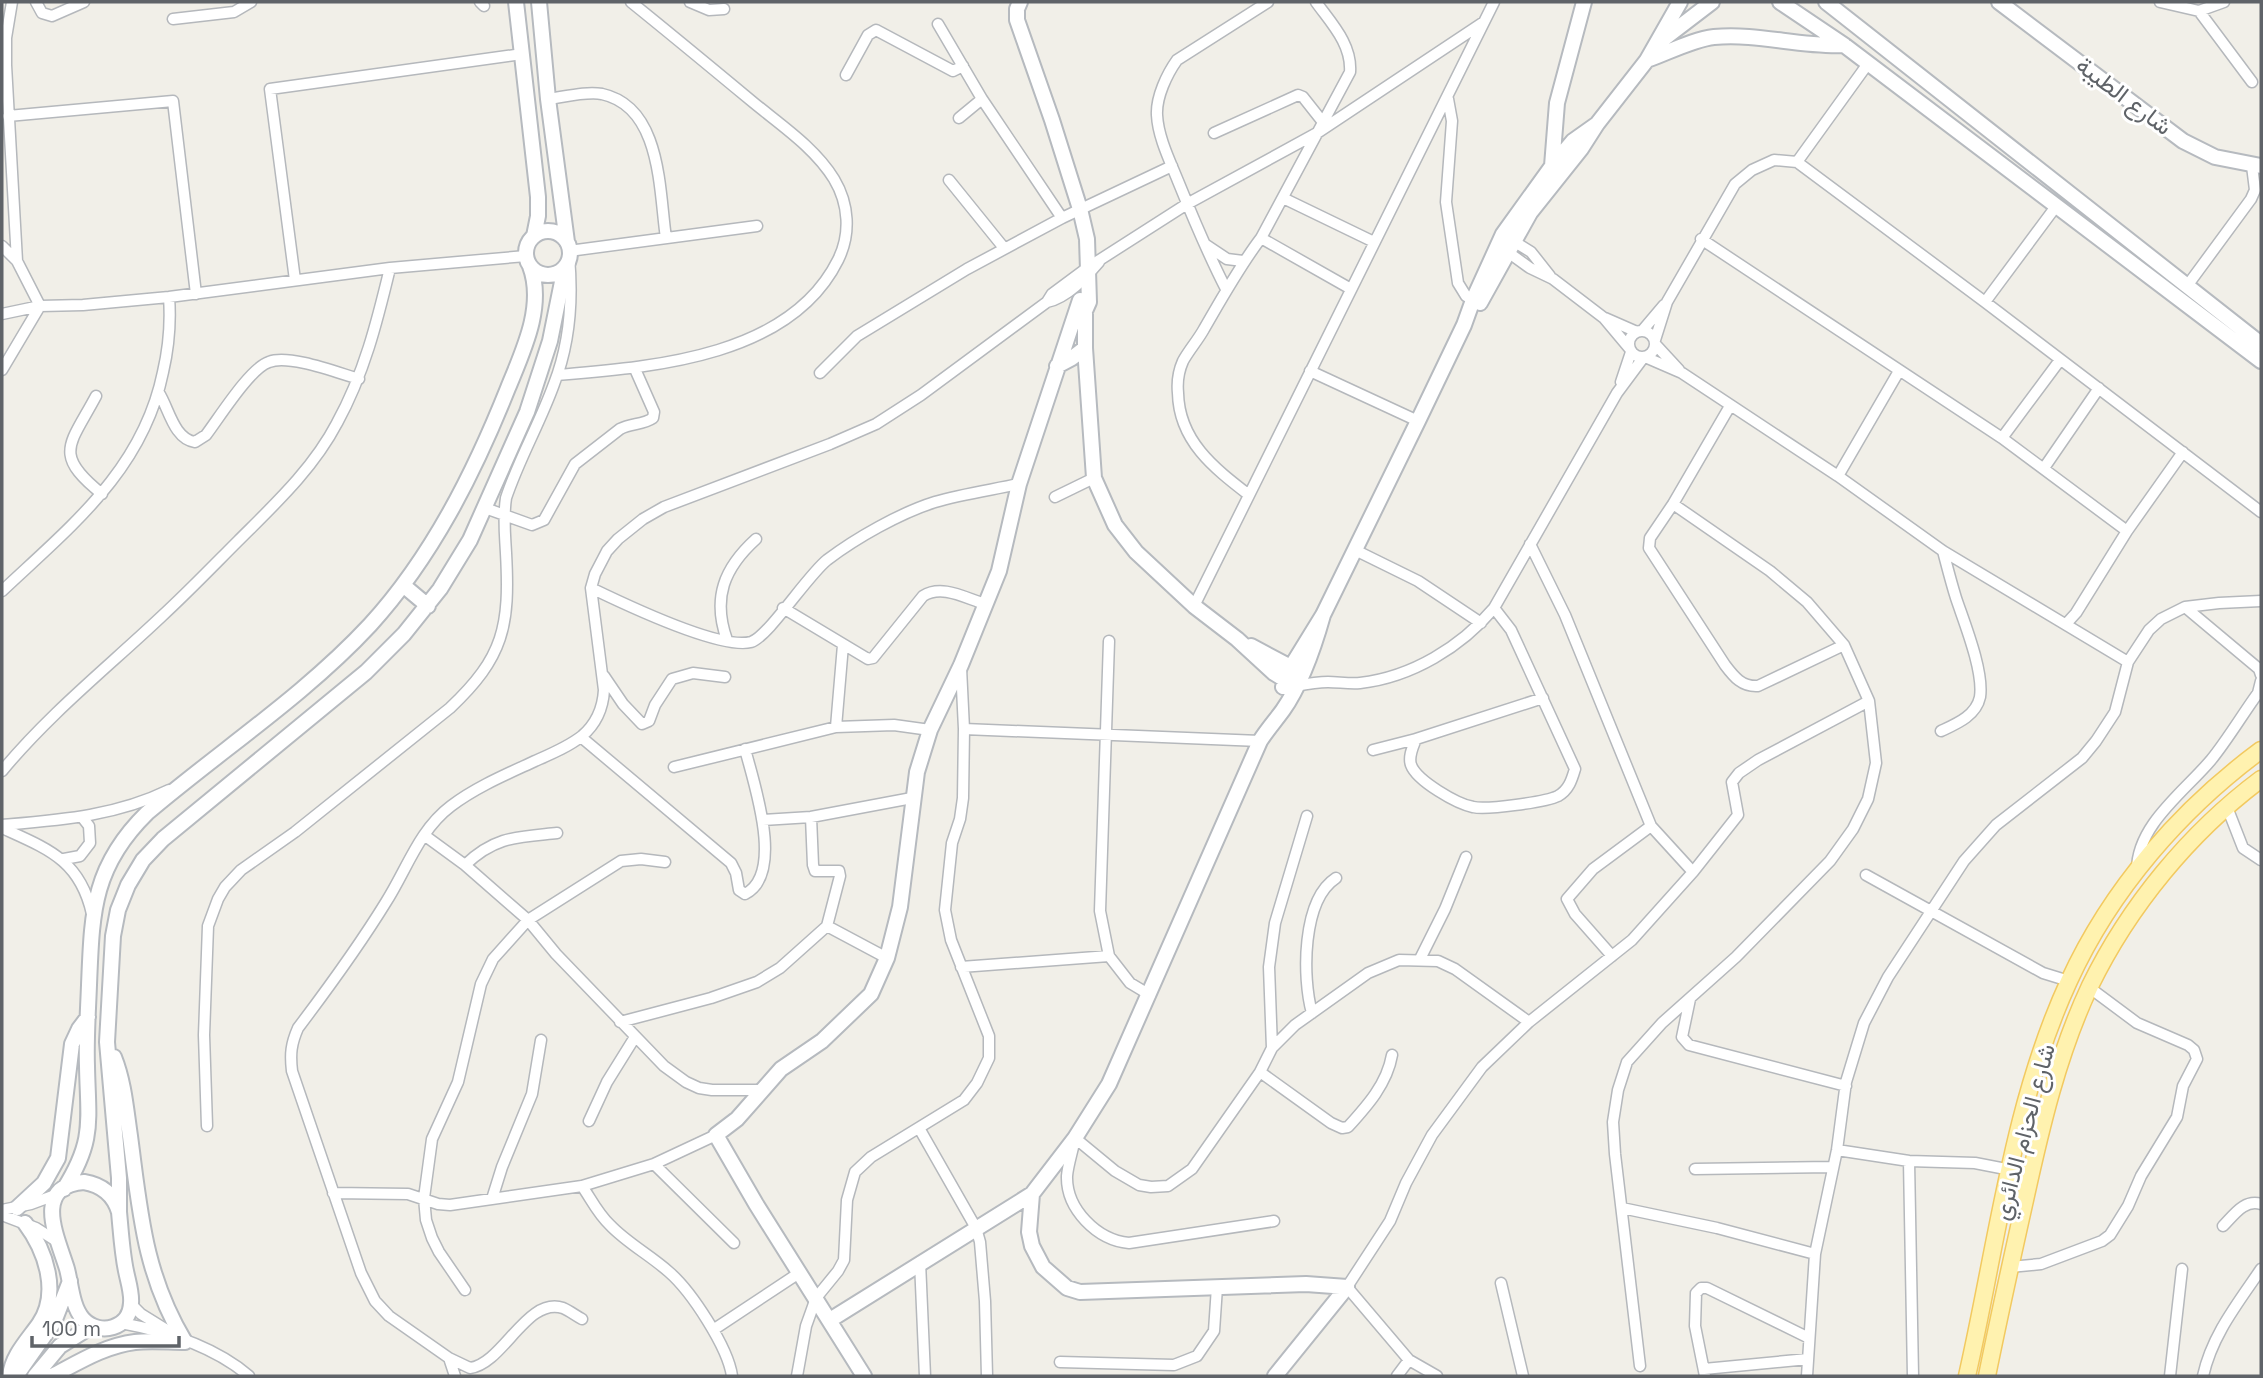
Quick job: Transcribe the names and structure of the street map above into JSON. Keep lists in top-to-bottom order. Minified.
{"streets":{"main road":["شارع الحزام الدائري"],"street":["شارع الطيبة"]},"scale_bar":"100 m"}
